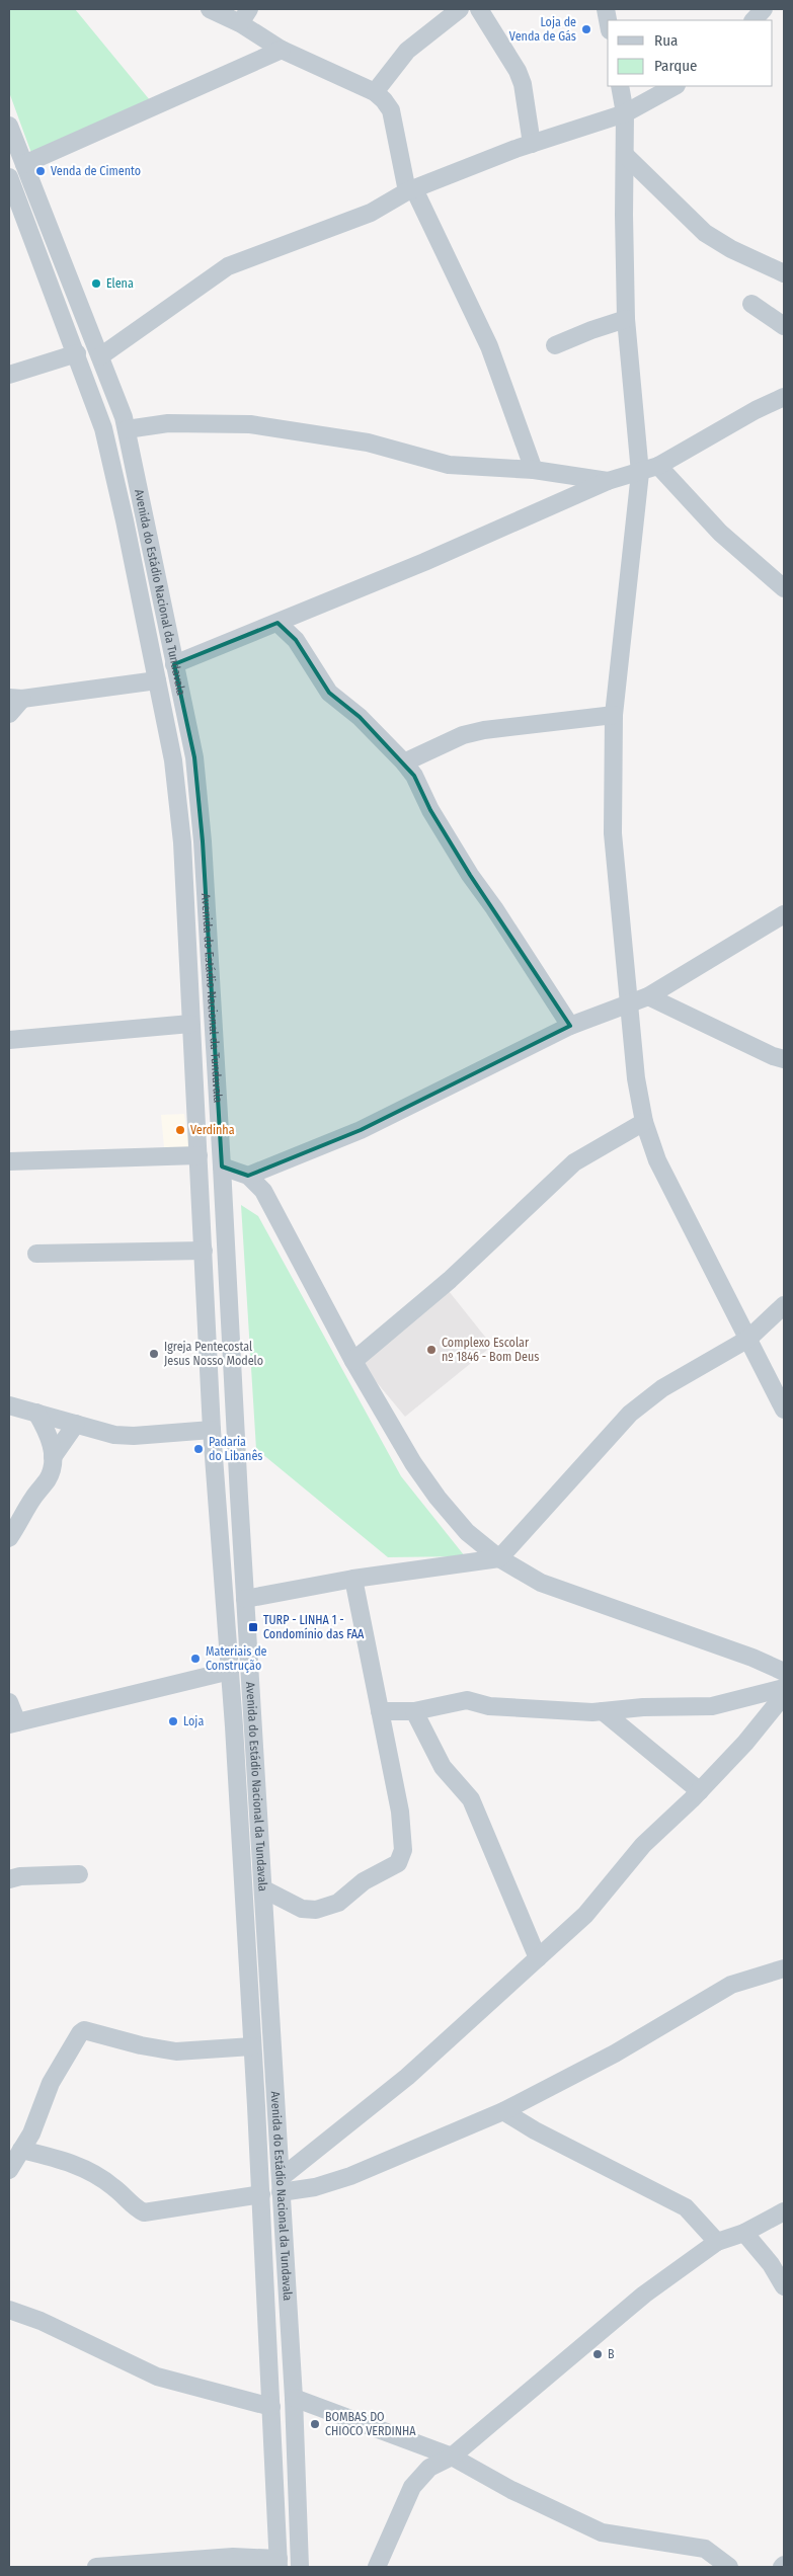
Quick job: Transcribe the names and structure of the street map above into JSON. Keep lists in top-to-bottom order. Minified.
{"streets":{"street":["Avenida do Estádio Nacional da Tundavala"]},"places":{"other":["Loja de Venda de Gás","Venda de Cimento","Elena","Verdinha","Complexo Escolar nº 1846 - Bom Deus","Igreja Pentecostal Jesus Nosso Modelo","Padaria do Libanês","Materiais de Construção","Loja","B","BOMBAS DO CHIOCO VERDINHA"],"transit":["TURP - LINHA 1 - Condomínio das FAA"]},"legend":["Rua","Parque"]}
